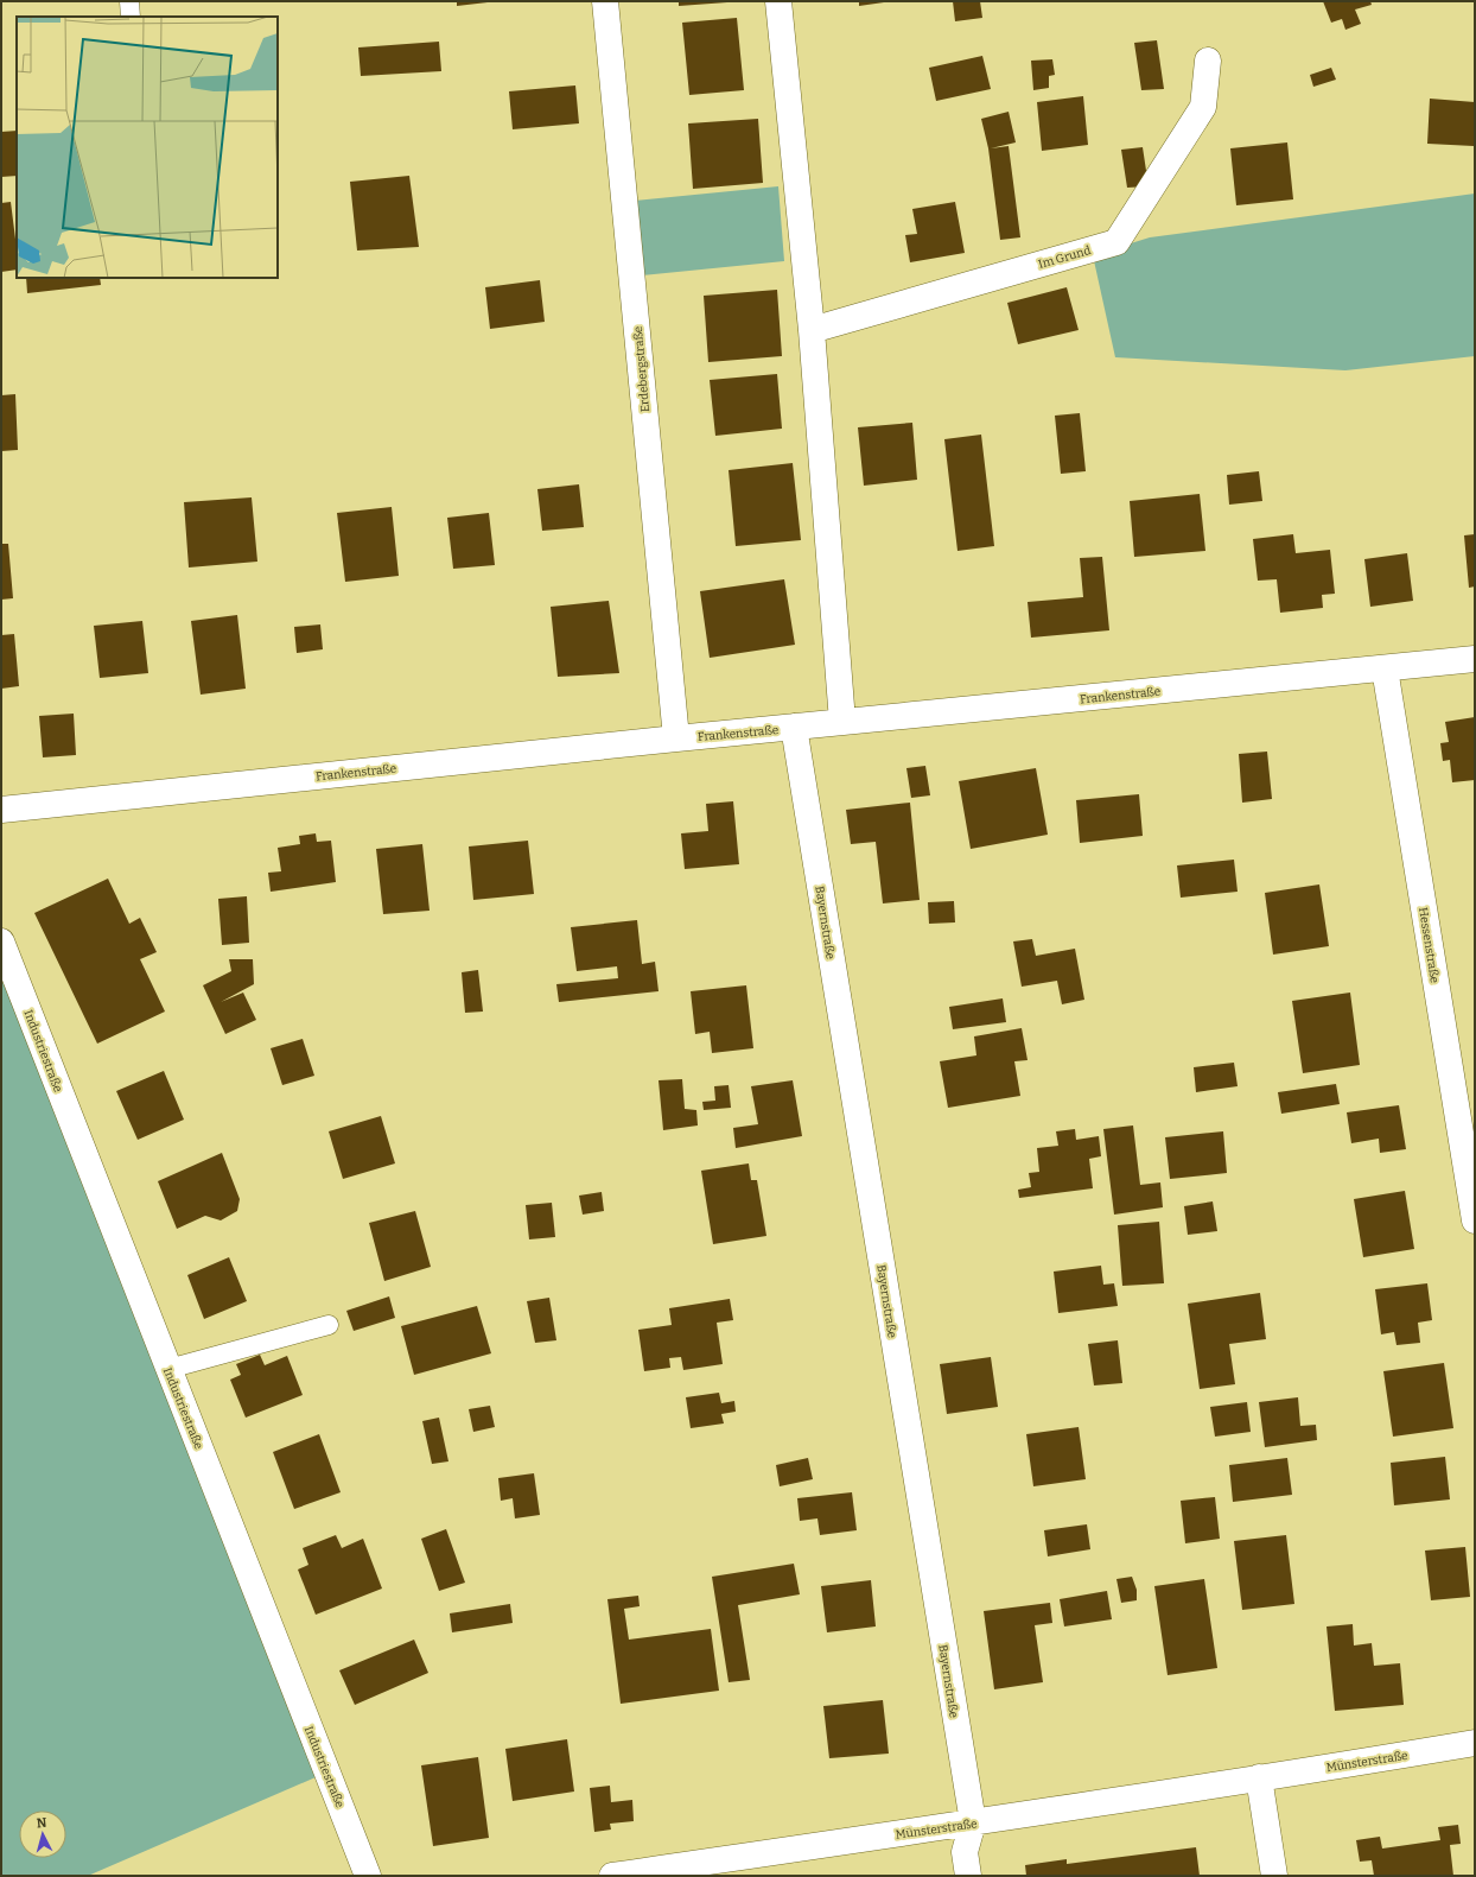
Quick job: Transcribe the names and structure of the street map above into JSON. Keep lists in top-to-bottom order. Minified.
{"streets":{"street":["Im Grund","Erdebergstraße","Frankenstraße","Bayernstraße","Hessenstraße","Industriestraße","Münsterstraße"]},"crossings":[["Erdebergstraße","Frankenstraße"],["Frankenstraße","Bayernstraße"],["Frankenstraße","Hessenstraße"],["Bayernstraße","Münsterstraße"]],"north":"top"}
